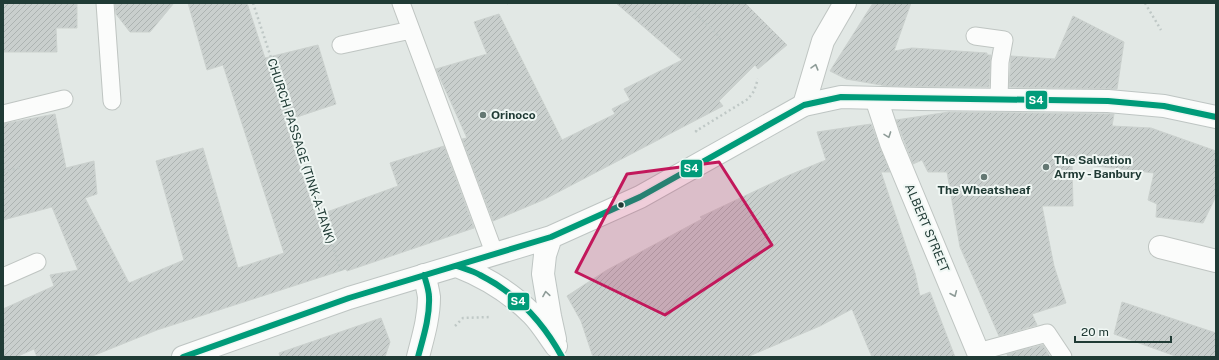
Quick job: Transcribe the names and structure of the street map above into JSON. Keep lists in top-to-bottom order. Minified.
{"streets":{"street":["ALBERT STREET"],"path":["CHURCH PASSAGE (TINK-A-TANK)"]},"one_way":["ALBERT STREET"],"places":["Orinoco","The Salvation Army - Banbury","The Wheatsheaf"],"lines":["transit line S4"],"scale_bar":"20 m"}
